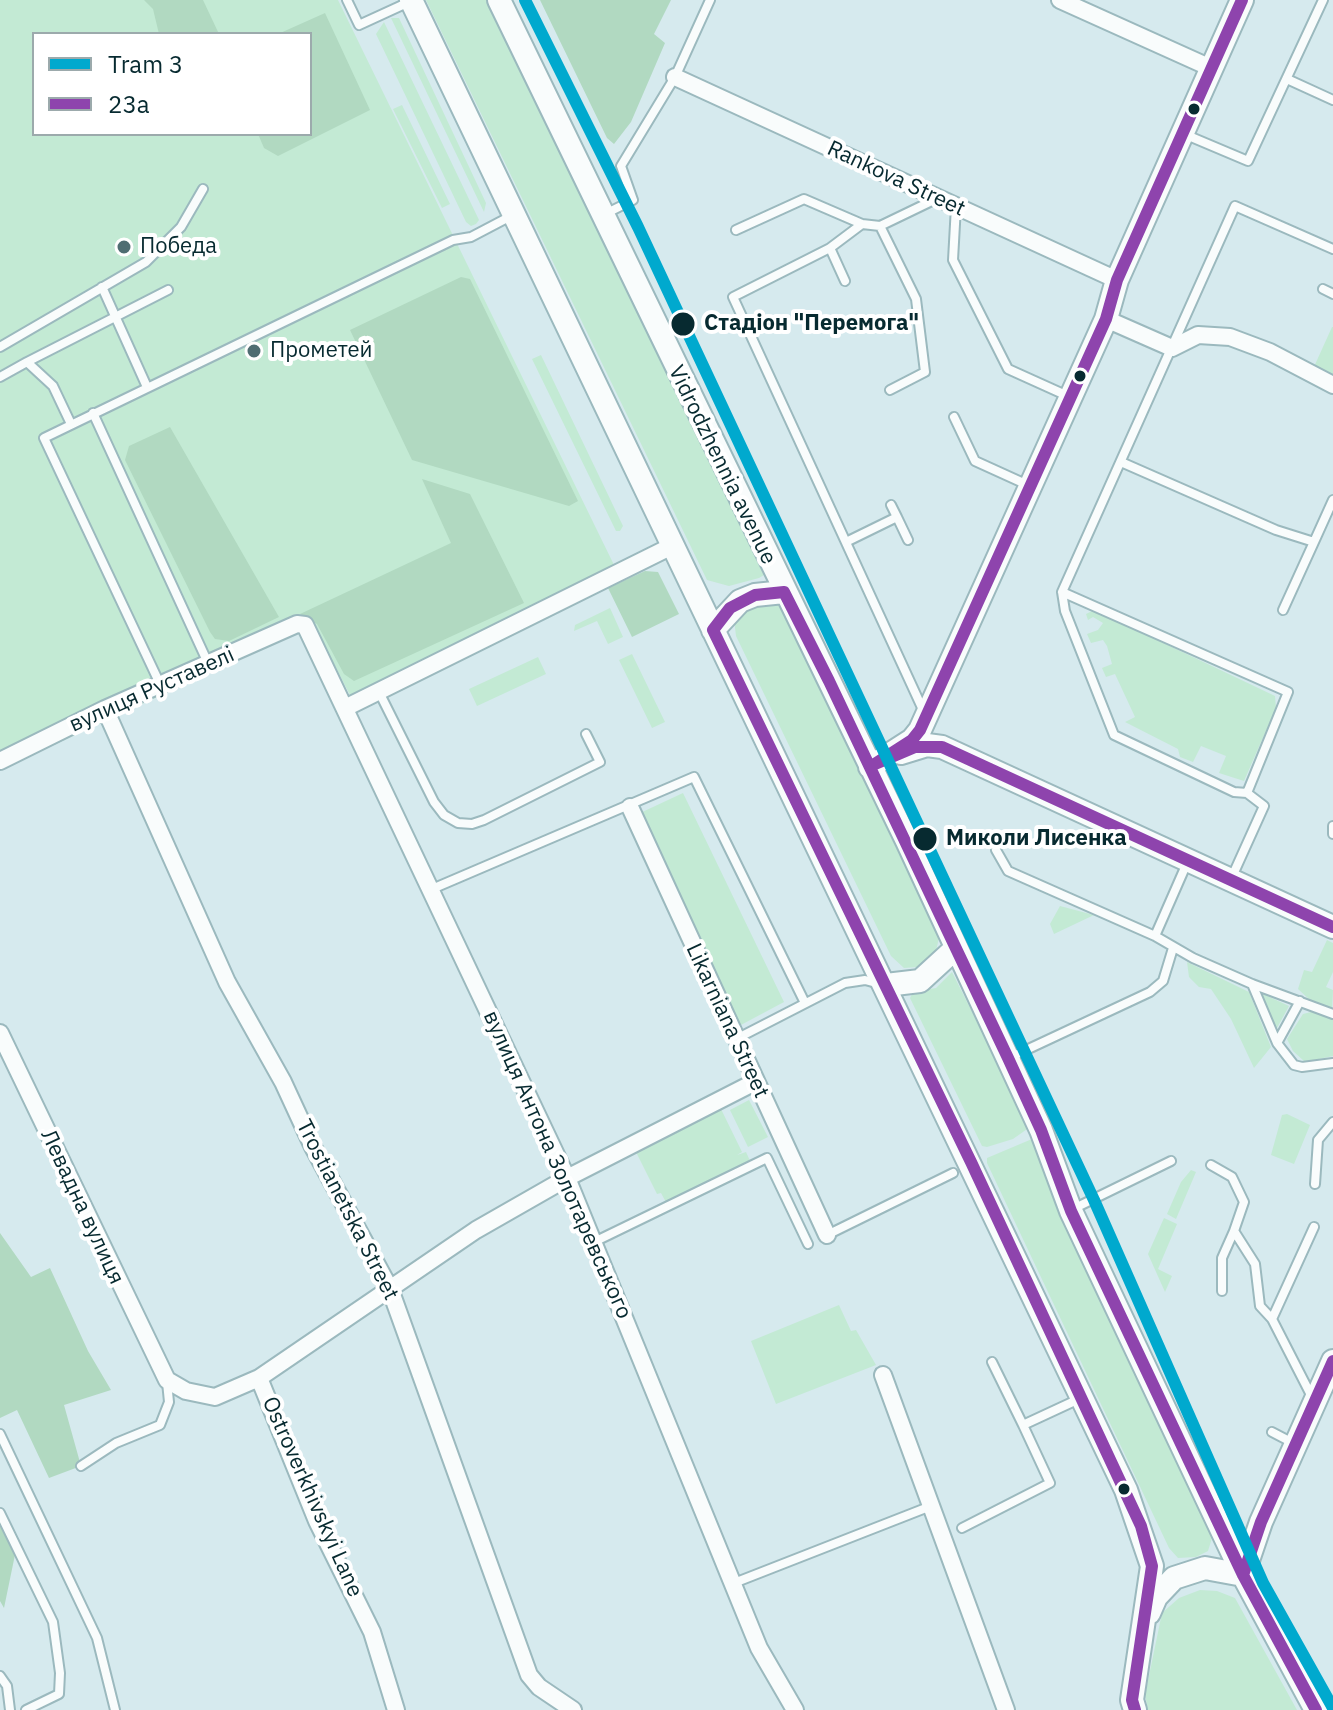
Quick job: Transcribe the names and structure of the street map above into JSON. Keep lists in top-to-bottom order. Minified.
{"streets":{"main road":["Vidrodzhennia avenue"],"street":["Rankova Street","вулиця Руставелі","Likarniana Street","вулиця Антона Золотаревського","Левадна вулиця","Trostianetska Street","Ostroverkhivskyi Lane"]},"crossings":[["вулиця Руставелі","вулиця Антона Золотаревського"],["вулиця Руставелі","Trostianetska Street"],["Likarniana Street","Ostroverkhivskyi Lane"],["вулиця Антона Золотаревського","Ostroverkhivskyi Lane"],["Trostianetska Street","Ostroverkhivskyi Lane"]],"places":["Победа","Стадіон \"Перемога\"","Прометей","Миколи Лисенка"],"lines":["tram line 3","transit line 23а"],"legend":["Tram 3","23а"]}
